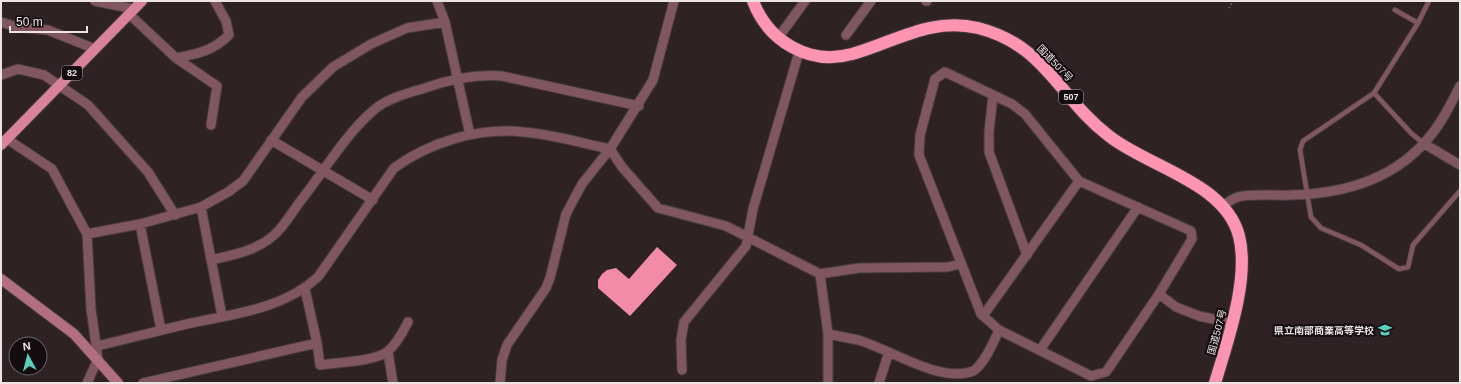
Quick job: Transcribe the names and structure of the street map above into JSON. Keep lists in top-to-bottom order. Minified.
{"streets":{"highway":["国道507号","507"],"main road":["82"]},"places":{"school or university":["県立南部商業高等学校"]},"scale_bar":"50 m","north":"top"}
